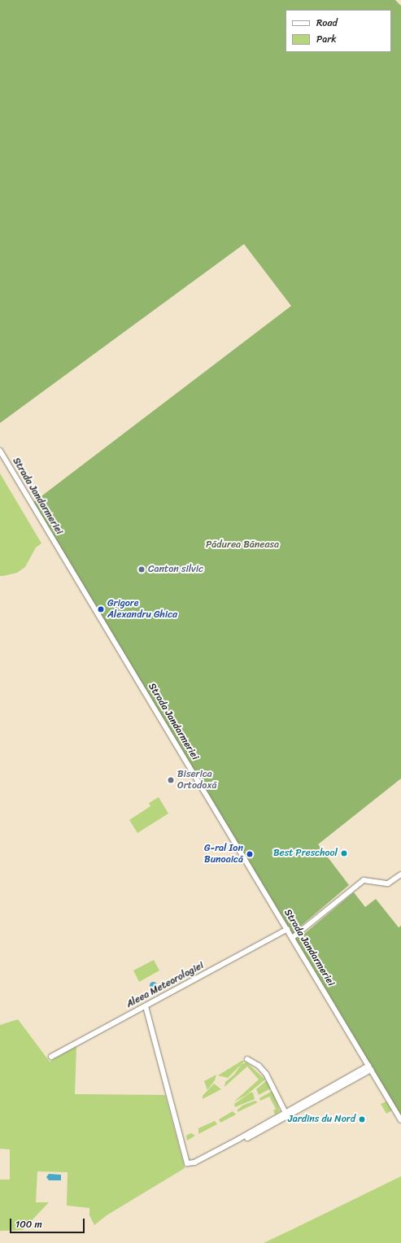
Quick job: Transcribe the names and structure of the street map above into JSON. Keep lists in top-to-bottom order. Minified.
{"streets":{"street":["Strada Jandarmeriei","Aleea Meteorologiei"]},"crossings":[["Strada Jandarmeriei","Aleea Meteorologiei"]],"parks":["Pădurea Băneasa"],"places":["Canton silvic","Grigore Alexandru Ghica","Biserica Ortodoxă","Best Preschool","G-ral Ion Bunoaică","Jardins du Nord"],"legend":["Road","Park"],"scale_bar":"100 m"}
